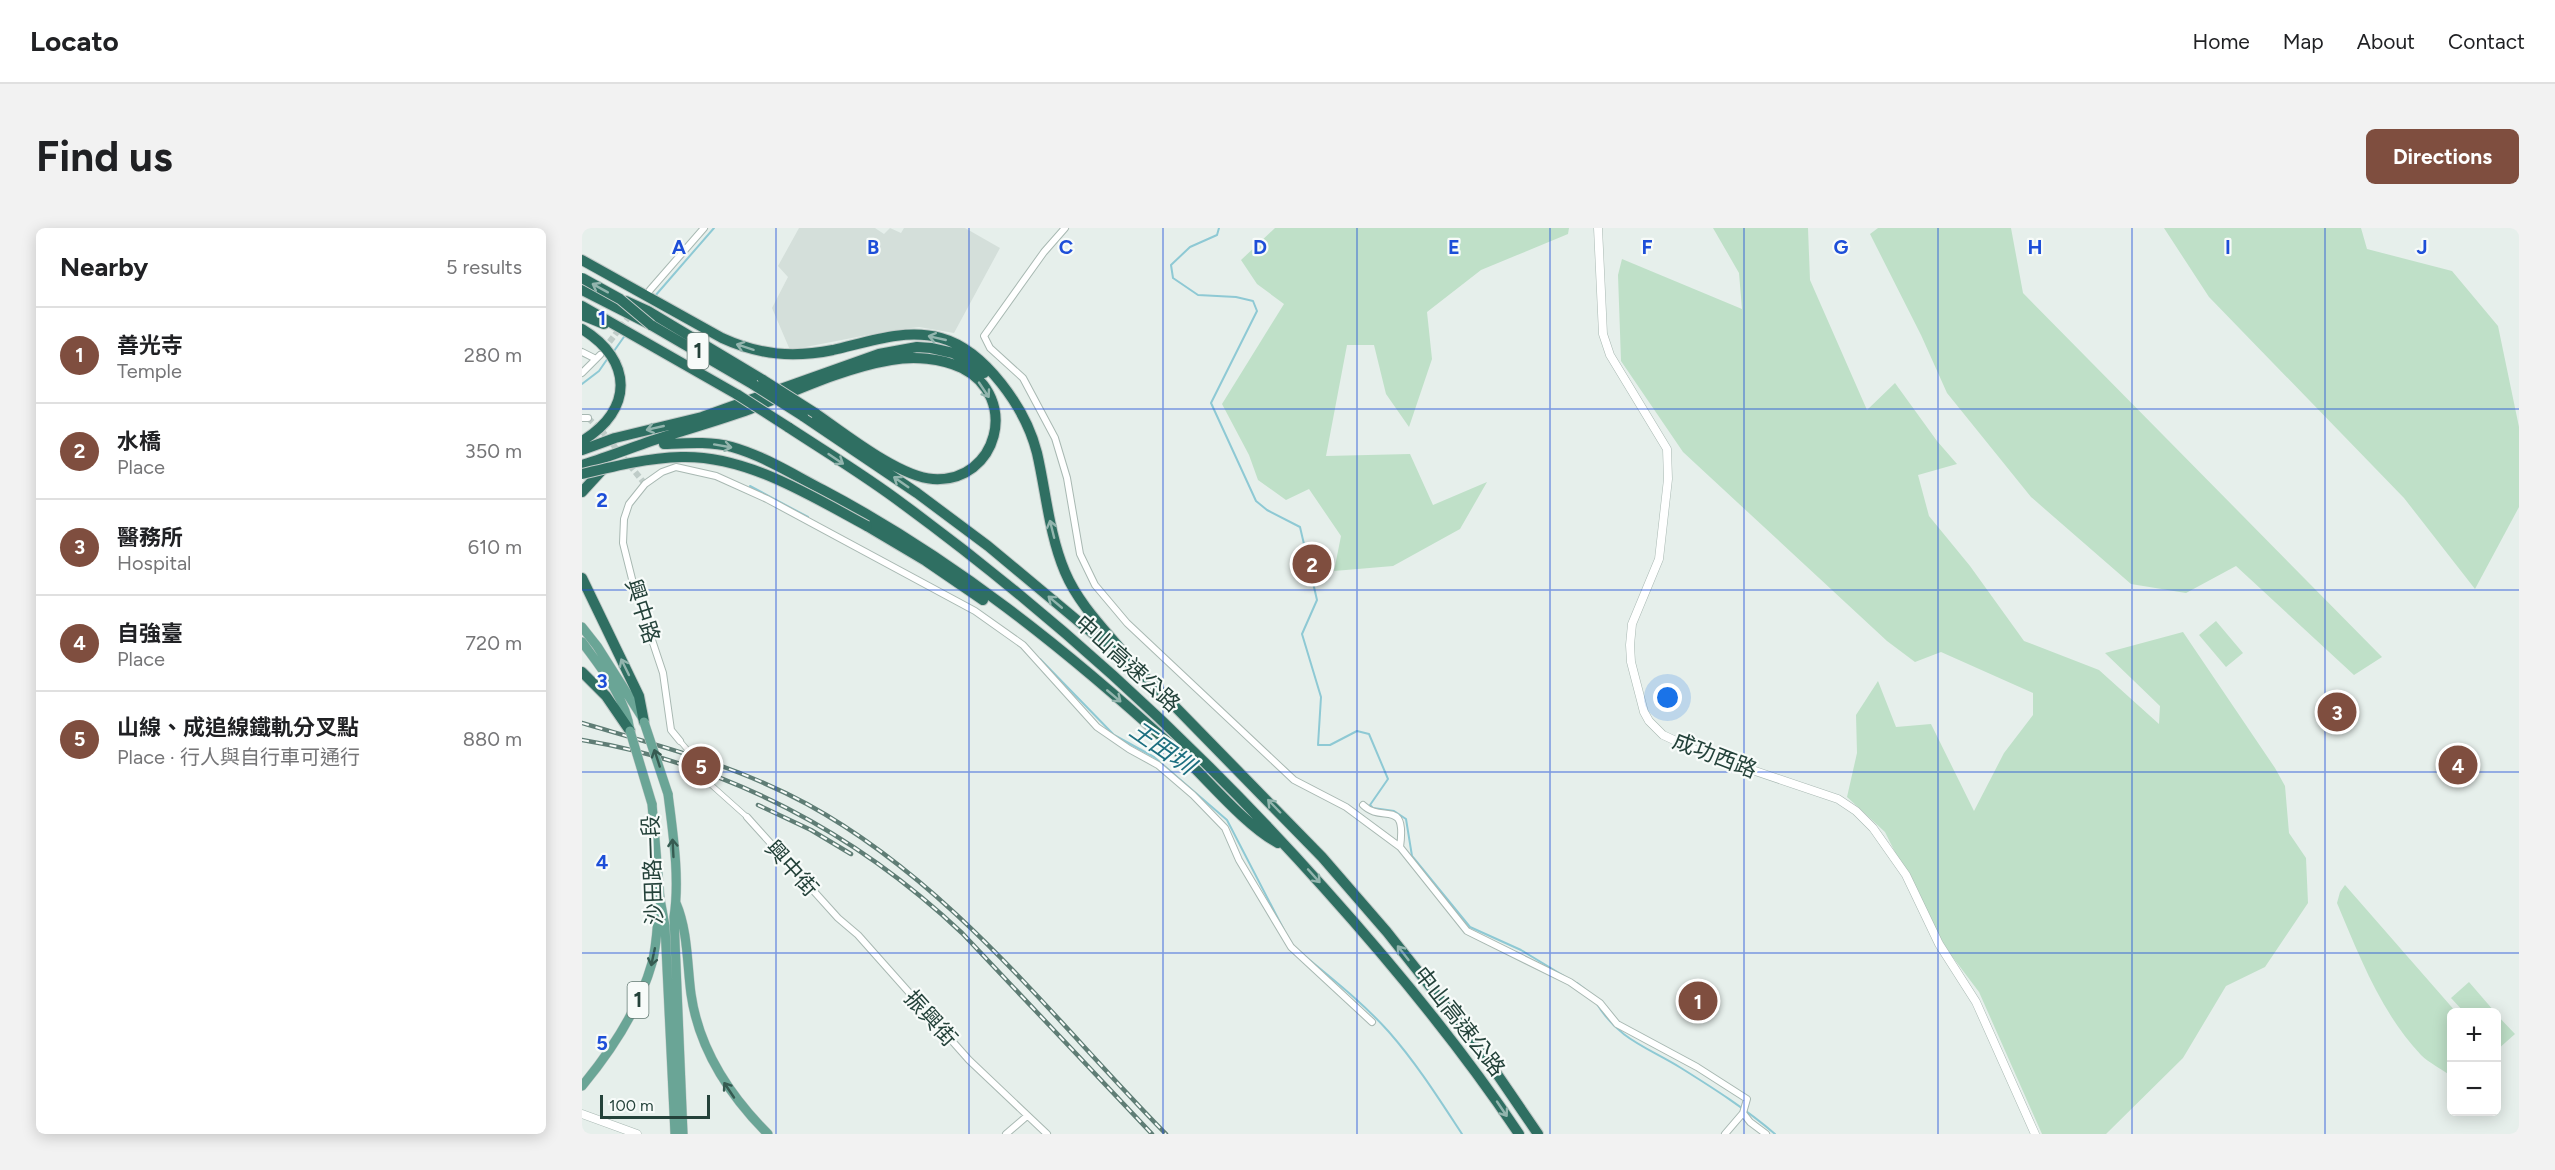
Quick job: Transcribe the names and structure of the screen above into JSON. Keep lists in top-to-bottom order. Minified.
{"streets":{"highway":["1","中山高速公路"],"main road":["沙田路一段"],"street":["興中路","成功西路","興中街","振興街"]},"crossings":[["興中街","振興街"]],"water":["王田圳"],"scale_bar":"100 m","page":{"header":"Locato","nav":["Home","Map","About","Contact"],"buttons":"Directions","title":"Find us","heading":["Nearby","5 results"],"list":[{"mark":"1","name":"善光寺","note":"Temple","value":"280 m"},{"mark":"2","name":"水橋","note":"Place","value":"350 m"},{"mark":"3","name":"醫務所","note":"Hospital","value":"610 m"},{"mark":"4","name":"自強臺","note":"Place","value":"720 m"},{"mark":"5","name":"山線、成追線鐵軌分叉點","note":"Place · 行人與自行車可通行","value":"880 m"}],"pins":["2","3","4","5","1"],"map_buttons":["+","−"],"scale":"100 m"},"grid":{"columns":["A","B","C","D","E","F","G","H","I","J"],"rows":["1","2","3","4","5"]}}
